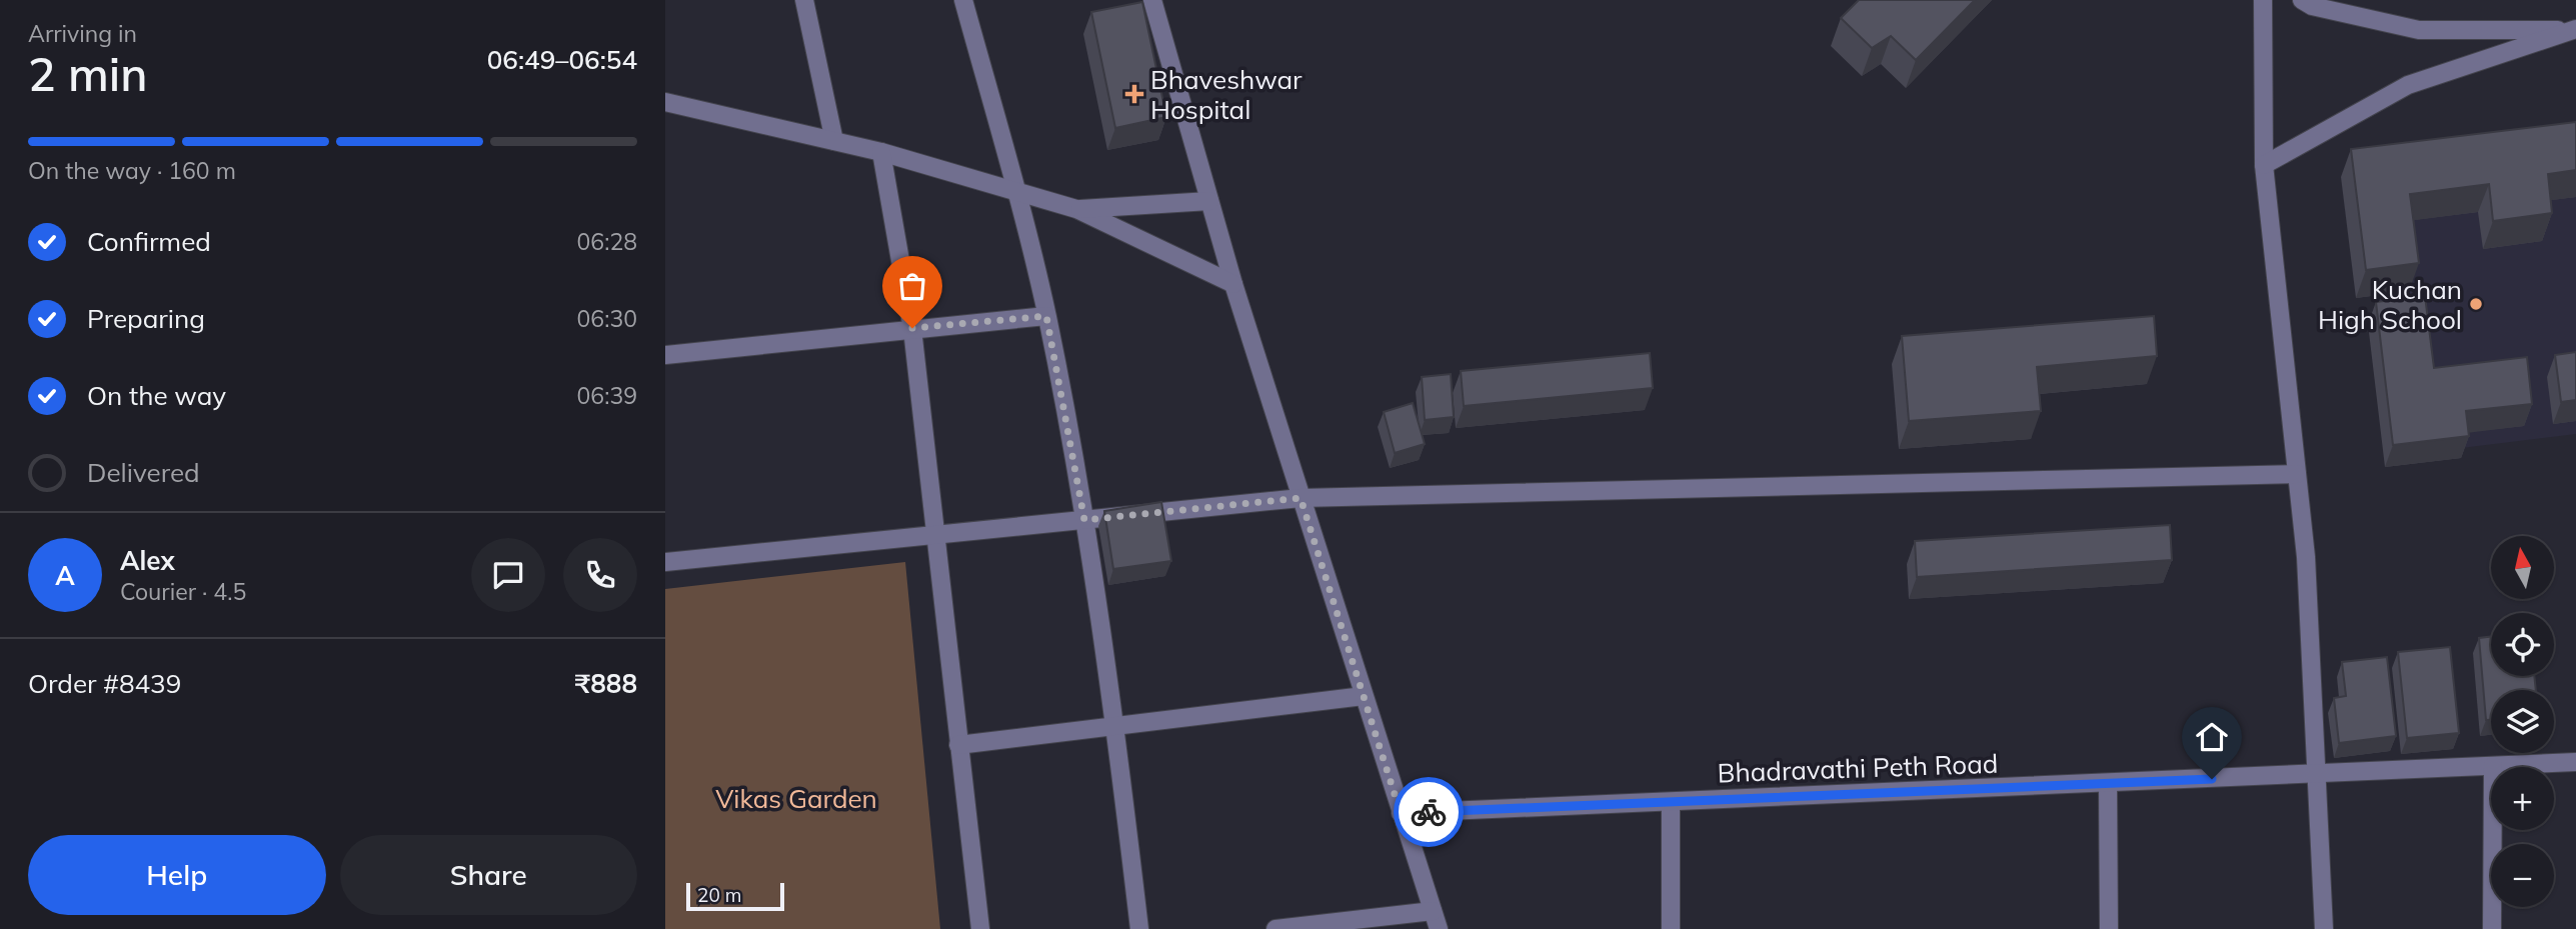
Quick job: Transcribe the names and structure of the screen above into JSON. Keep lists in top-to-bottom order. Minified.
{"streets":{"street":["Bhadravathi Peth Road"]},"parks":["Vikas Garden"],"places":{"health":["Bhaveshwar Hospital"],"other":["Kuchan High School"]},"scale_bar":"20 m","north":"top","page":{"heading":["2 min","Arriving in","06:49–06:54"],"panel":["Alex","Courier · 4.5","Order #8439","₹888"],"bar":"On the way · 160 m","list":[["Confirmed","06:28"],["Preparing","06:30"],["On the way","06:39"],"Delivered"],"map_buttons":["+","−"],"round":"A","buttons":["Help","Share"],"scale":"20 m"}}
